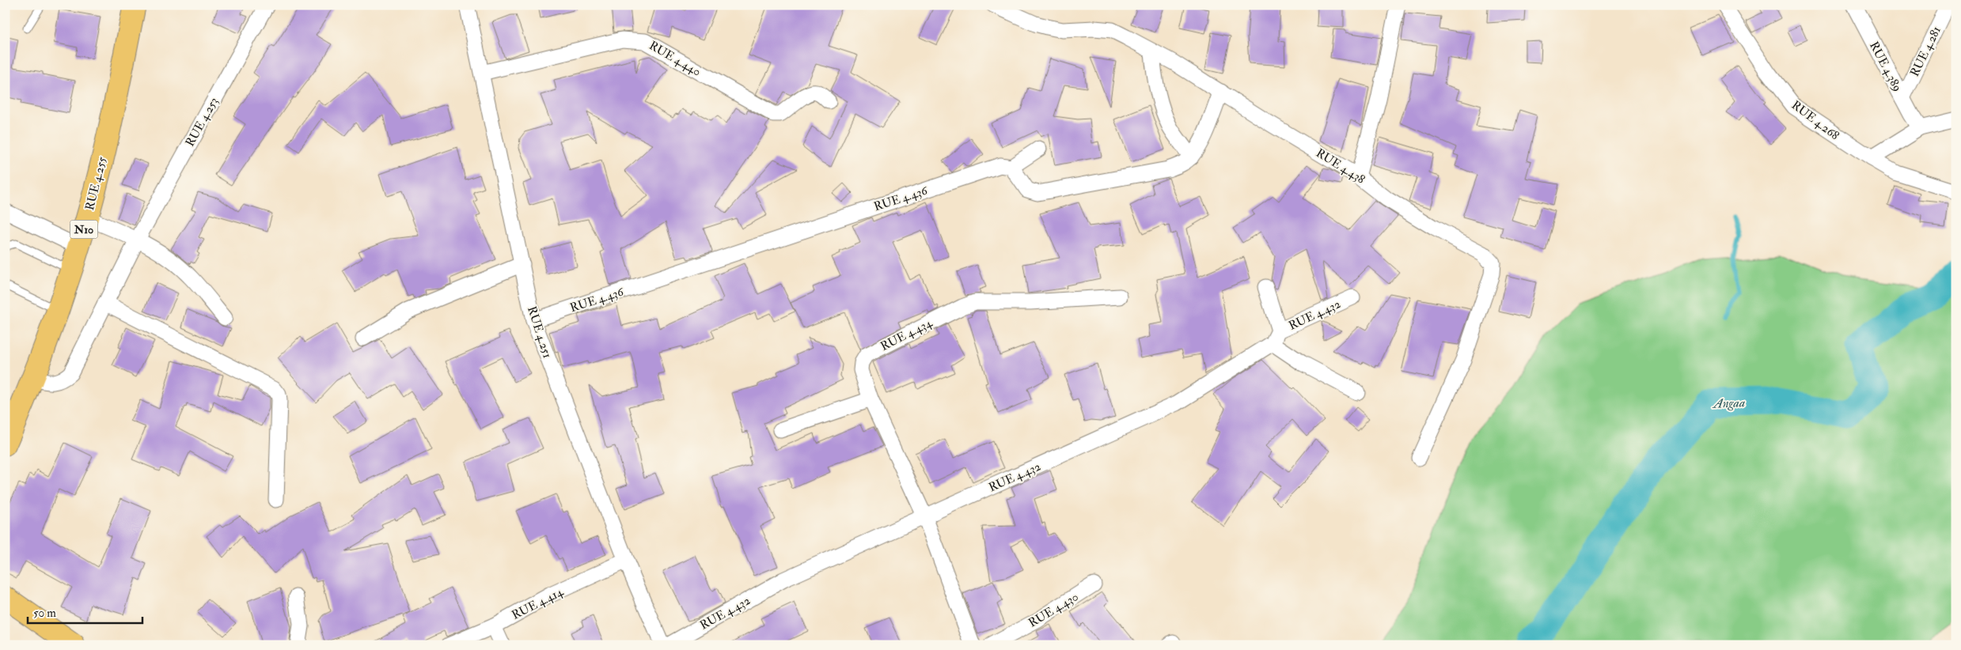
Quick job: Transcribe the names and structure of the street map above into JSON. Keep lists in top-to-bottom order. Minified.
{"streets":{"main road":["RUE 4.255","N10"],"street":["RUE 4.281","RUE 4.440","RUE 4.389","RUE 4.268","RUE 4.253","RUE 4.438","RUE 4.436","RUE 4.432","RUE 4.251","RUE 4.434","RUE 4.414","RUE 4.430"]},"crossings":[["RUE 4.281","RUE 4.389"],["RUE 4.440","RUE 4.251"],["RUE 4.253","RUE 4.255"],["RUE 4.436","RUE 4.251"],["RUE 4.432","RUE 4.434"],["RUE 4.251","RUE 4.414"]],"water":["Angaa"],"scale_bar":"50 m"}
